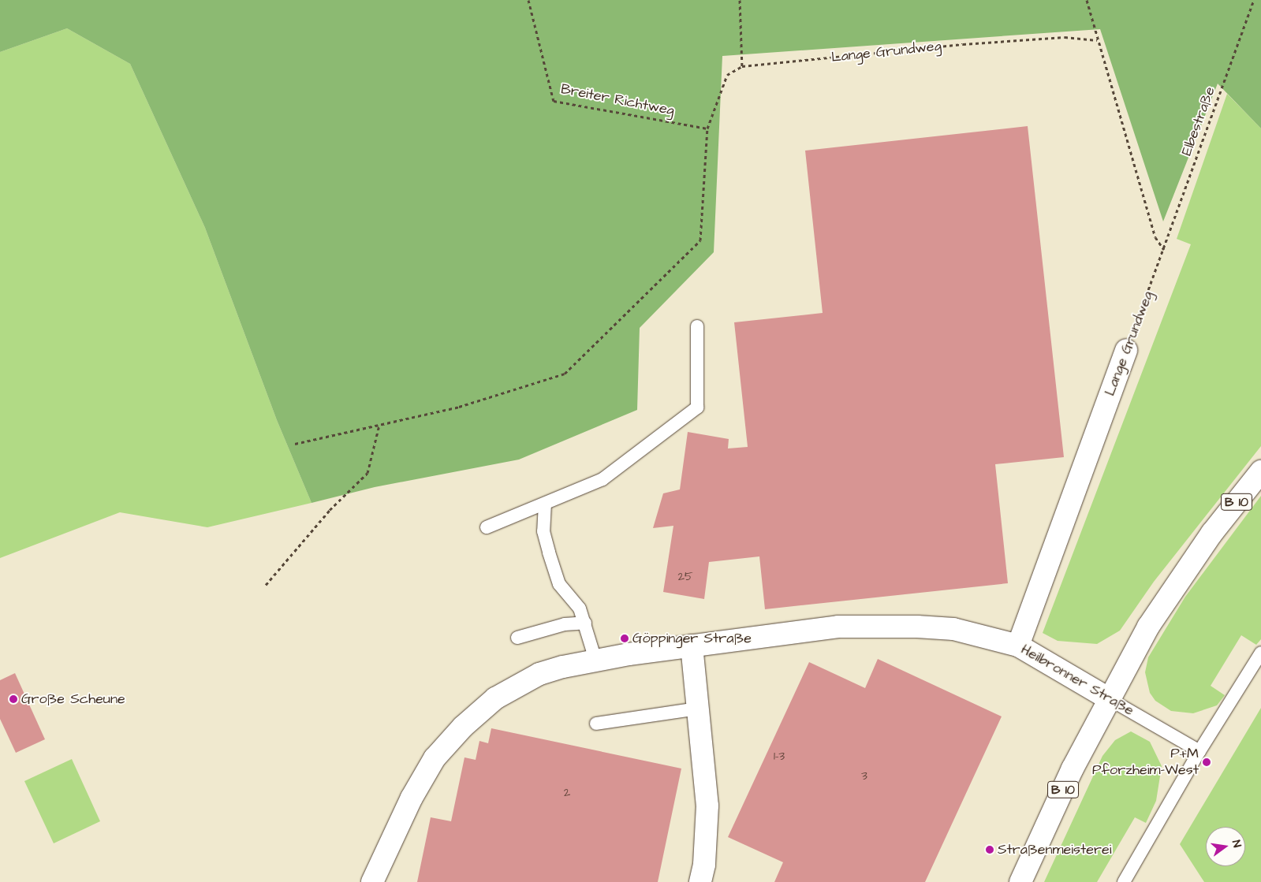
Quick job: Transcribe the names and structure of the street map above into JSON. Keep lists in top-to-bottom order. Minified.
{"streets":{"street":["Lange Grundweg","B 10","Heilbronner Straße"],"path":["Breiter Richtweg","Elbestraße"]},"crossings":[["Lange Grundweg","Elbestraße"],["Lange Grundweg","Heilbronner Straße"],["B 10","Heilbronner Straße"]],"places":["Göppinger Straße","Große Scheune","P+M Pforzheim-West","Straßenmeisterei"],"house_numbers":["25","1-3","3","2"],"north":"right"}
